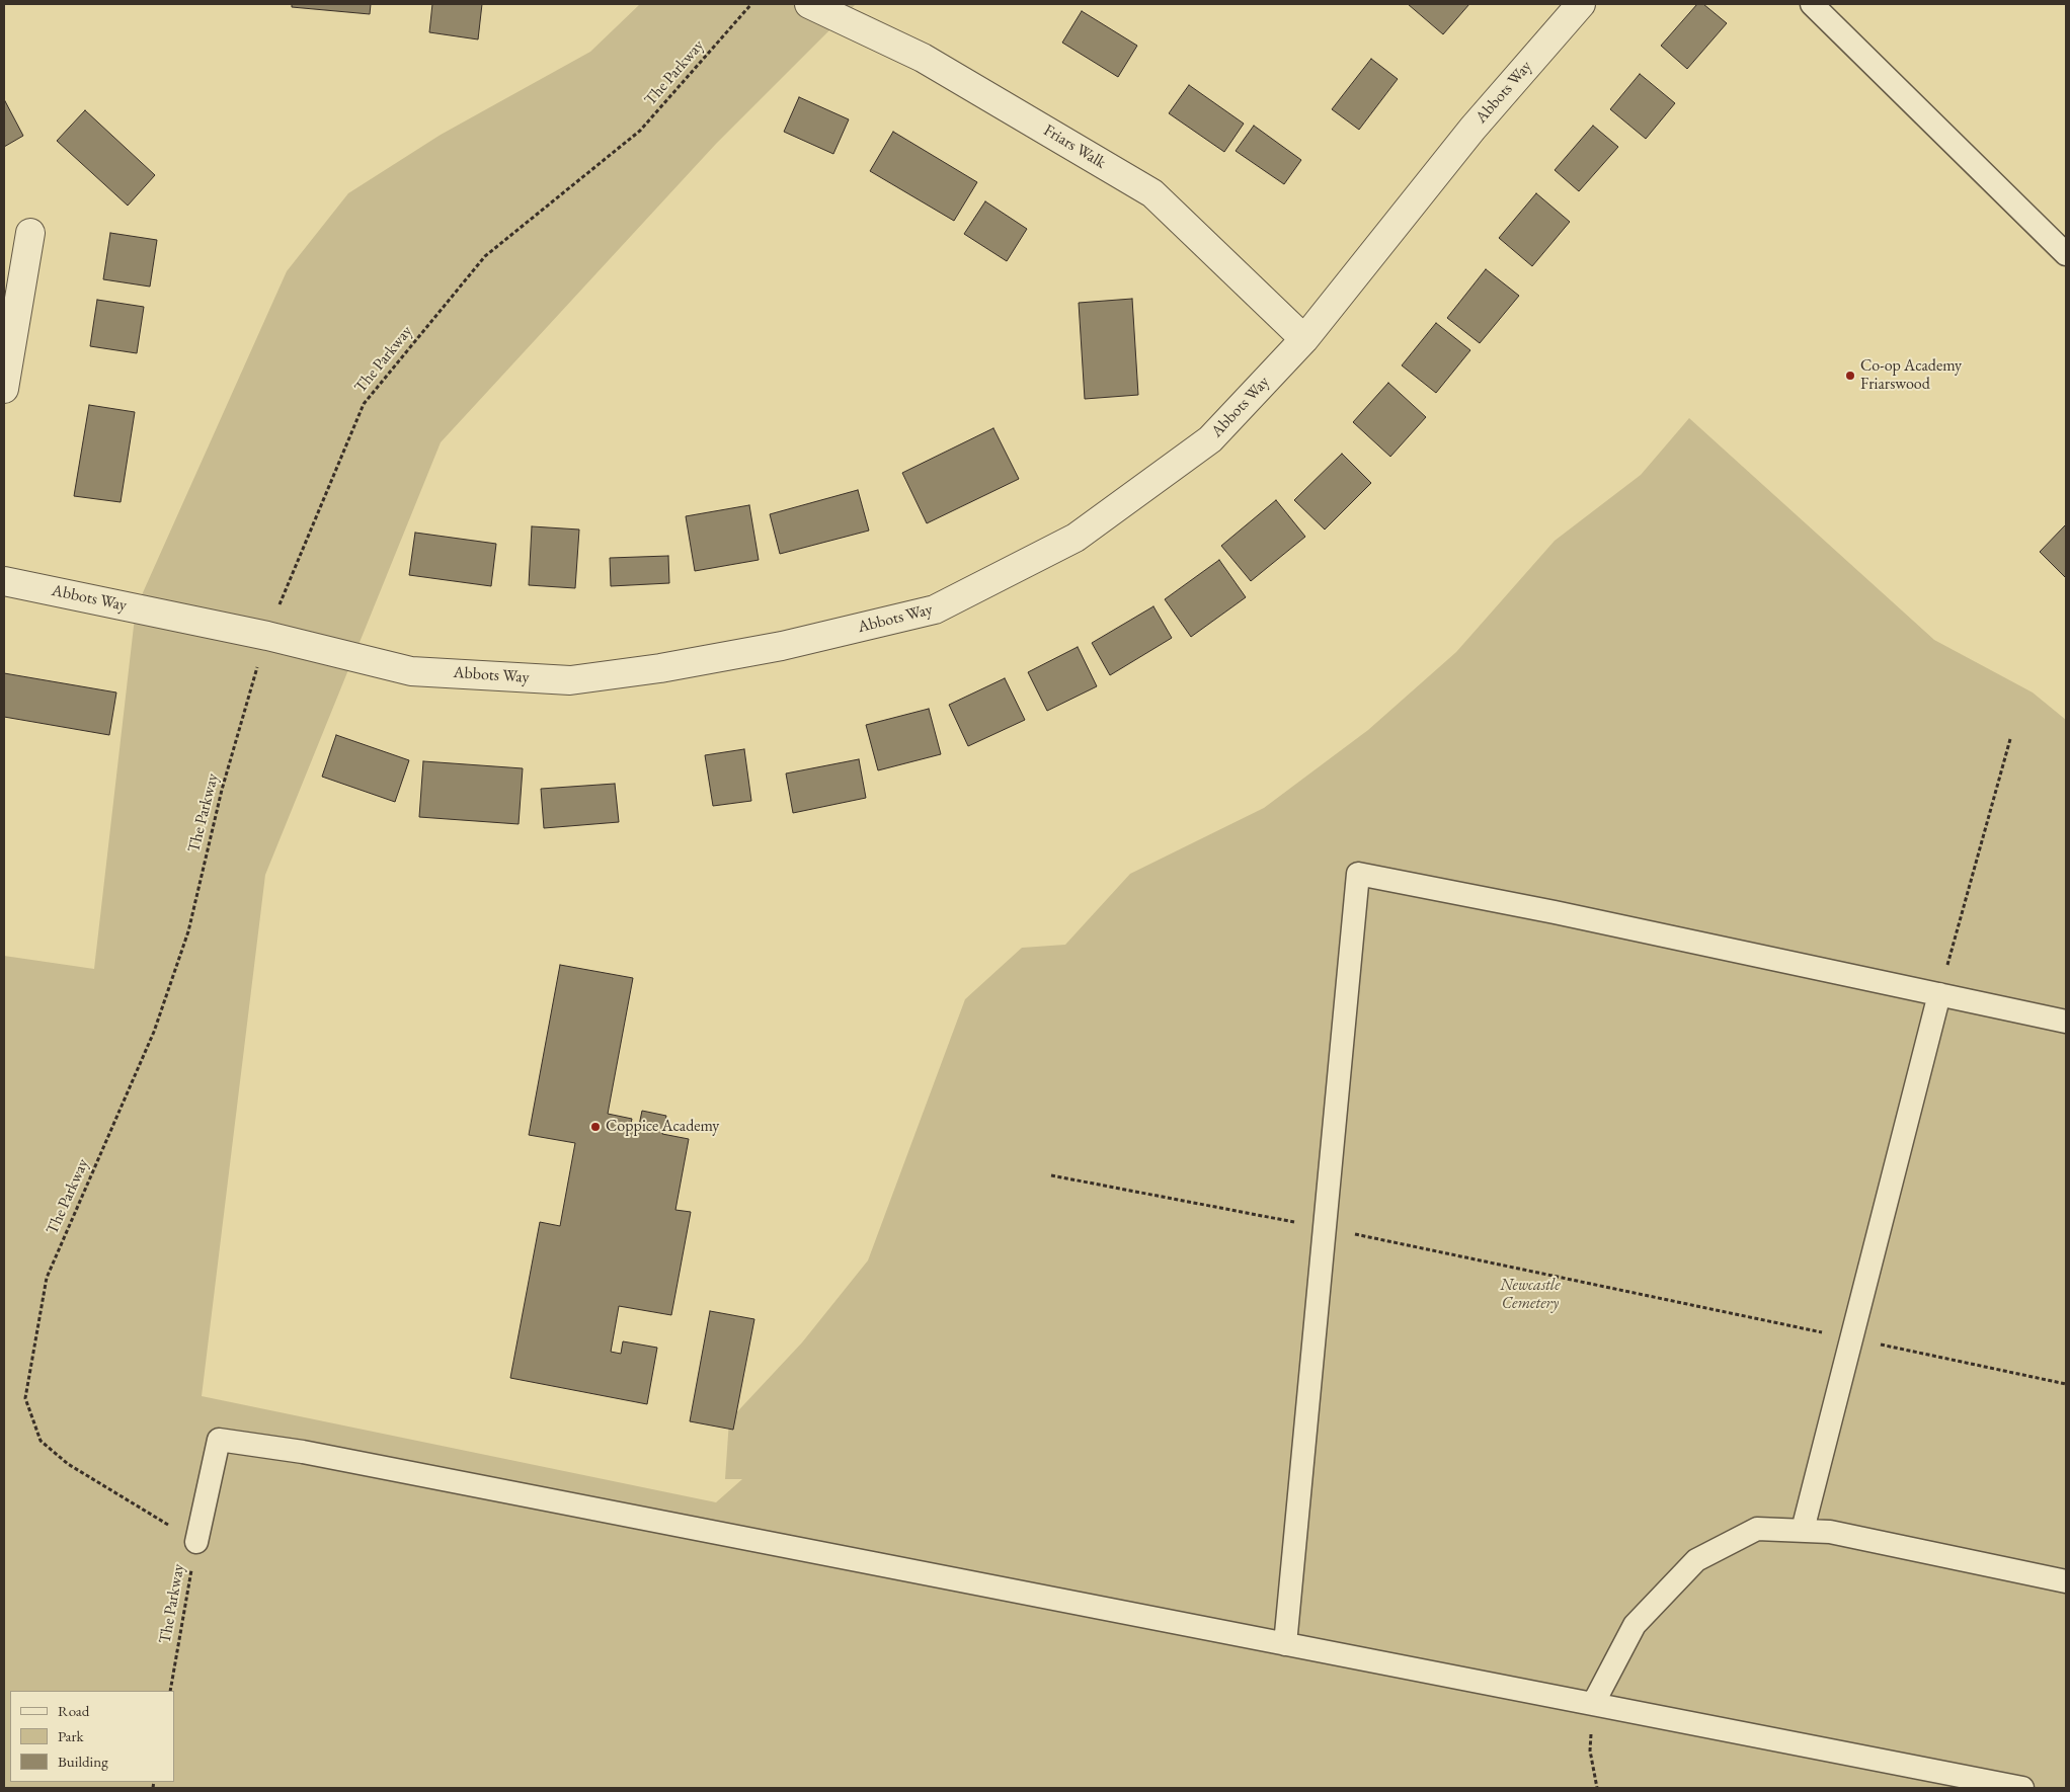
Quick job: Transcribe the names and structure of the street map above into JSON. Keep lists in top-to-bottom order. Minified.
{"streets":{"street":["Abbots Way","Friars Walk"],"path":["The Parkway"]},"crossings":[["The Parkway","Abbots Way"],["Abbots Way","Friars Walk"]],"parks":["Newcastle Cemetery"],"places":["Co-op Academy Friarswood","Coppice Academy"],"legend":["Road","Park","Building"]}
